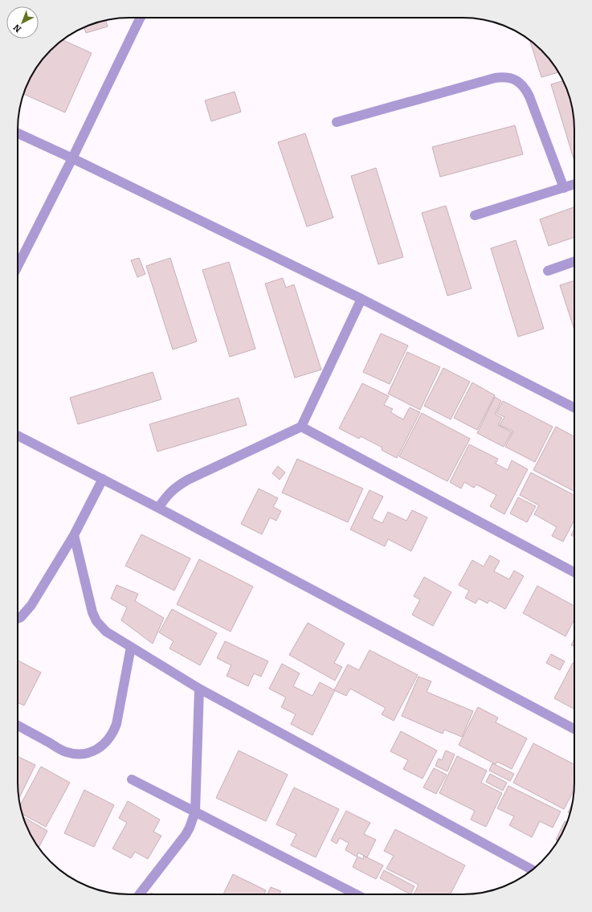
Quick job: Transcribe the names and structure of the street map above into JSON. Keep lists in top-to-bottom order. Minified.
{"north":"bottom left"}
